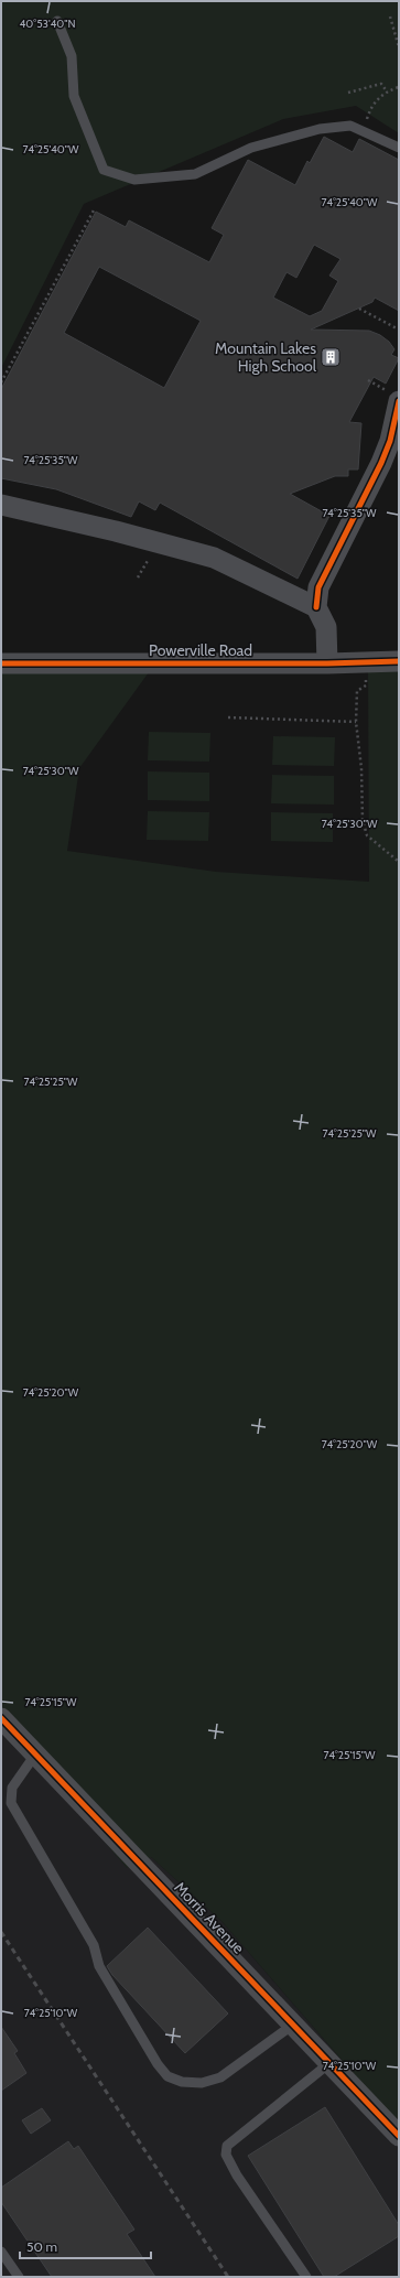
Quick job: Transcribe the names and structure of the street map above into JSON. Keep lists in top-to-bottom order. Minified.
{"streets":{"street":["Powerville Road","Morris Avenue"]},"places":{"building":["Mountain Lakes High School"]},"scale_bar":"50 m","coordinates":["40°53'40\"N","74°25'40\"W","74°25'35\"W","74°25'30\"W","74°25'25\"W","74°25'20\"W","74°25'15\"W","74°25'10\"W"]}
